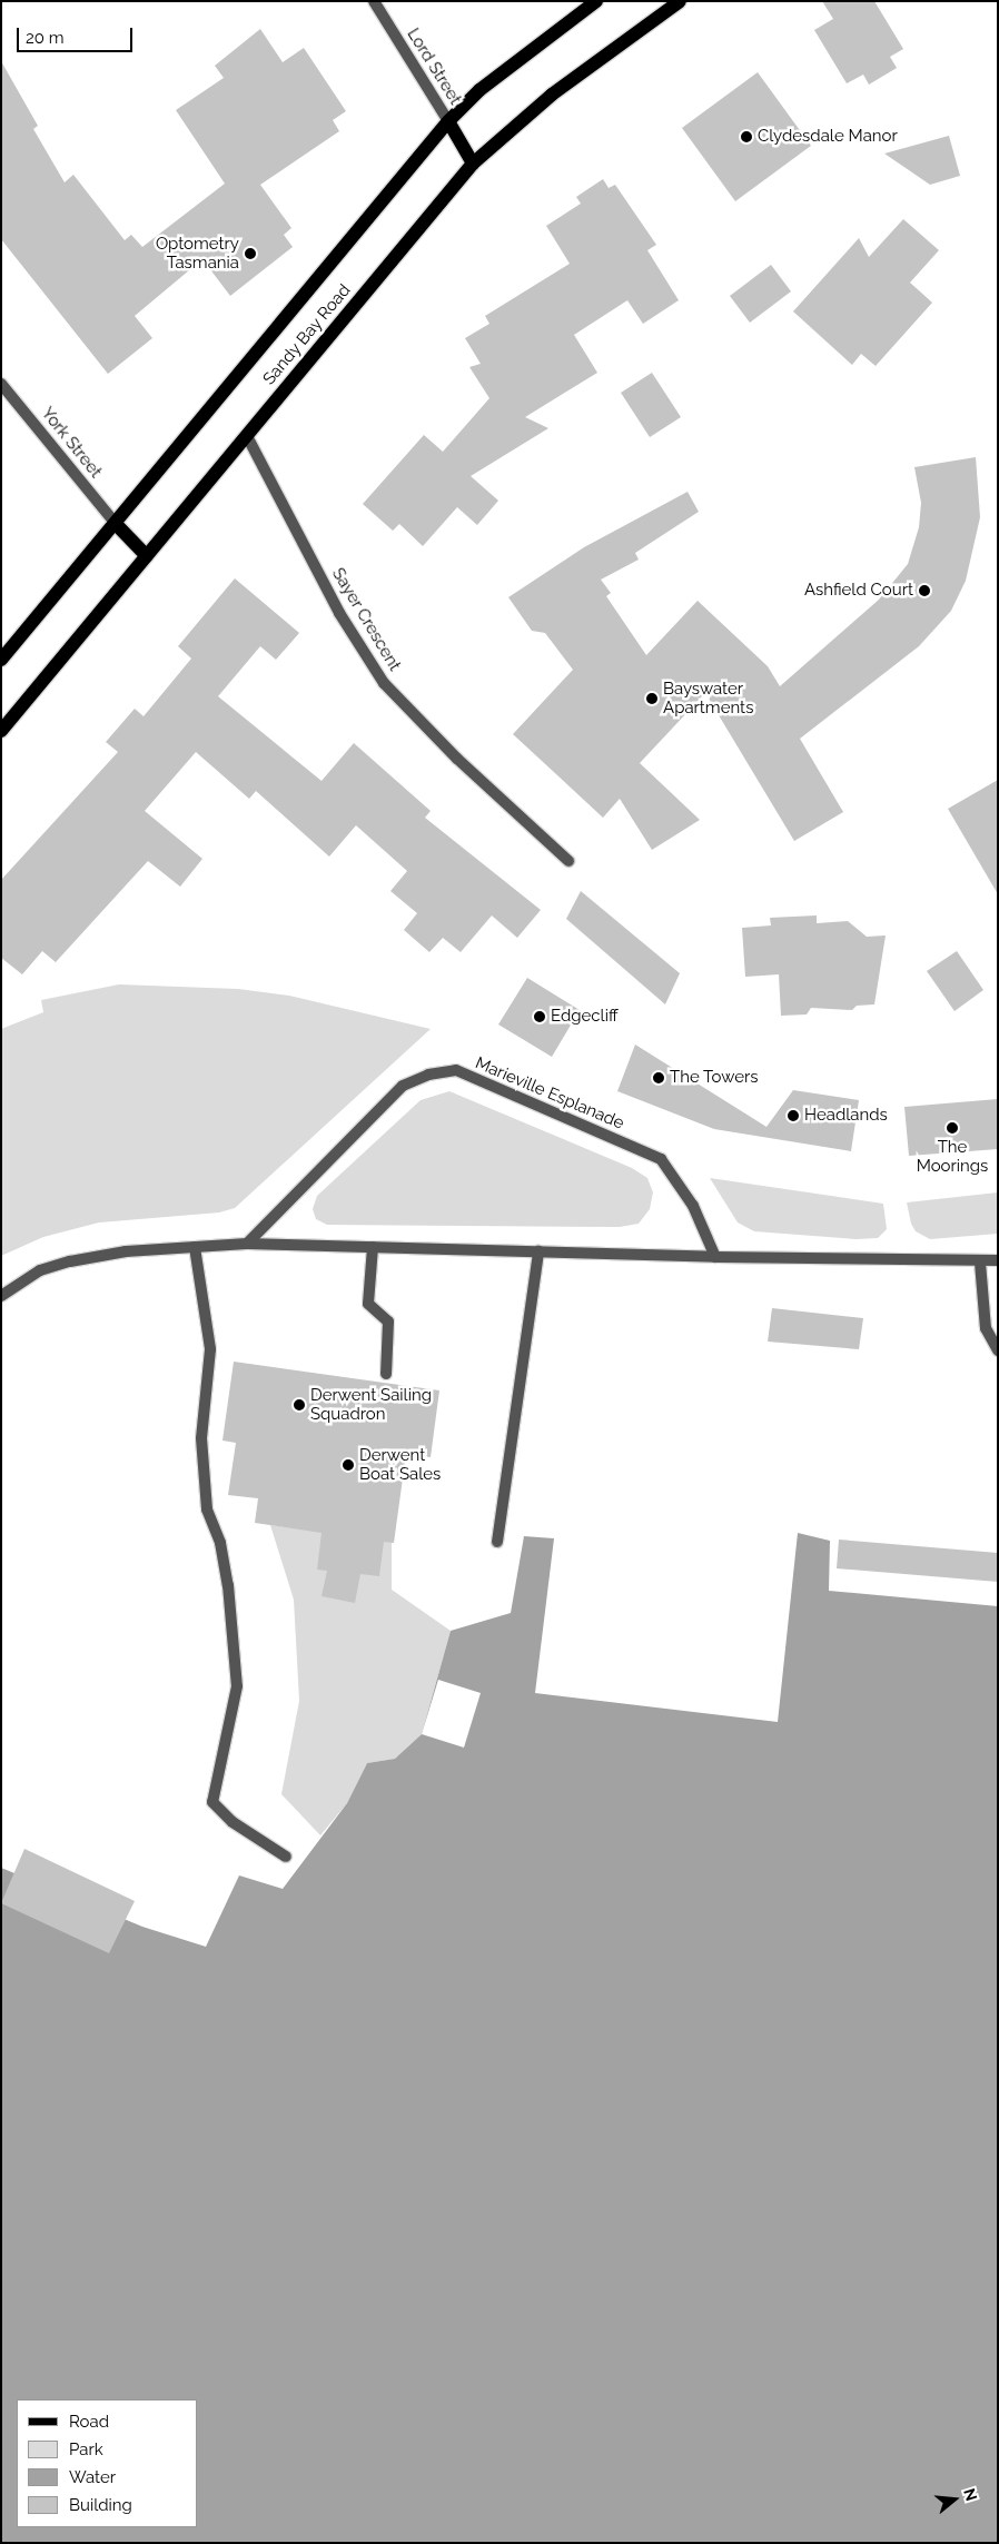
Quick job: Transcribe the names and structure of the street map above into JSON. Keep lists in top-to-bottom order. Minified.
{"streets":{"main road":["Sandy Bay Road"],"street":["Lord Street","York Street","Sayer Crescent","Marieville Esplanade"]},"crossings":[["Lord Street","Sandy Bay Road"],["Sandy Bay Road","York Street"],["Sandy Bay Road","Sayer Crescent"]],"places":["Clydesdale Manor","Optometry Tasmania","Ashfield Court","Bayswater Apartments","Edgecliff","The Towers","Headlands","The Moorings","Derwent Sailing Squadron","Derwent Boat Sales"],"legend":["Road","Park","Water","Building"],"scale_bar":"20 m","north":"right"}
